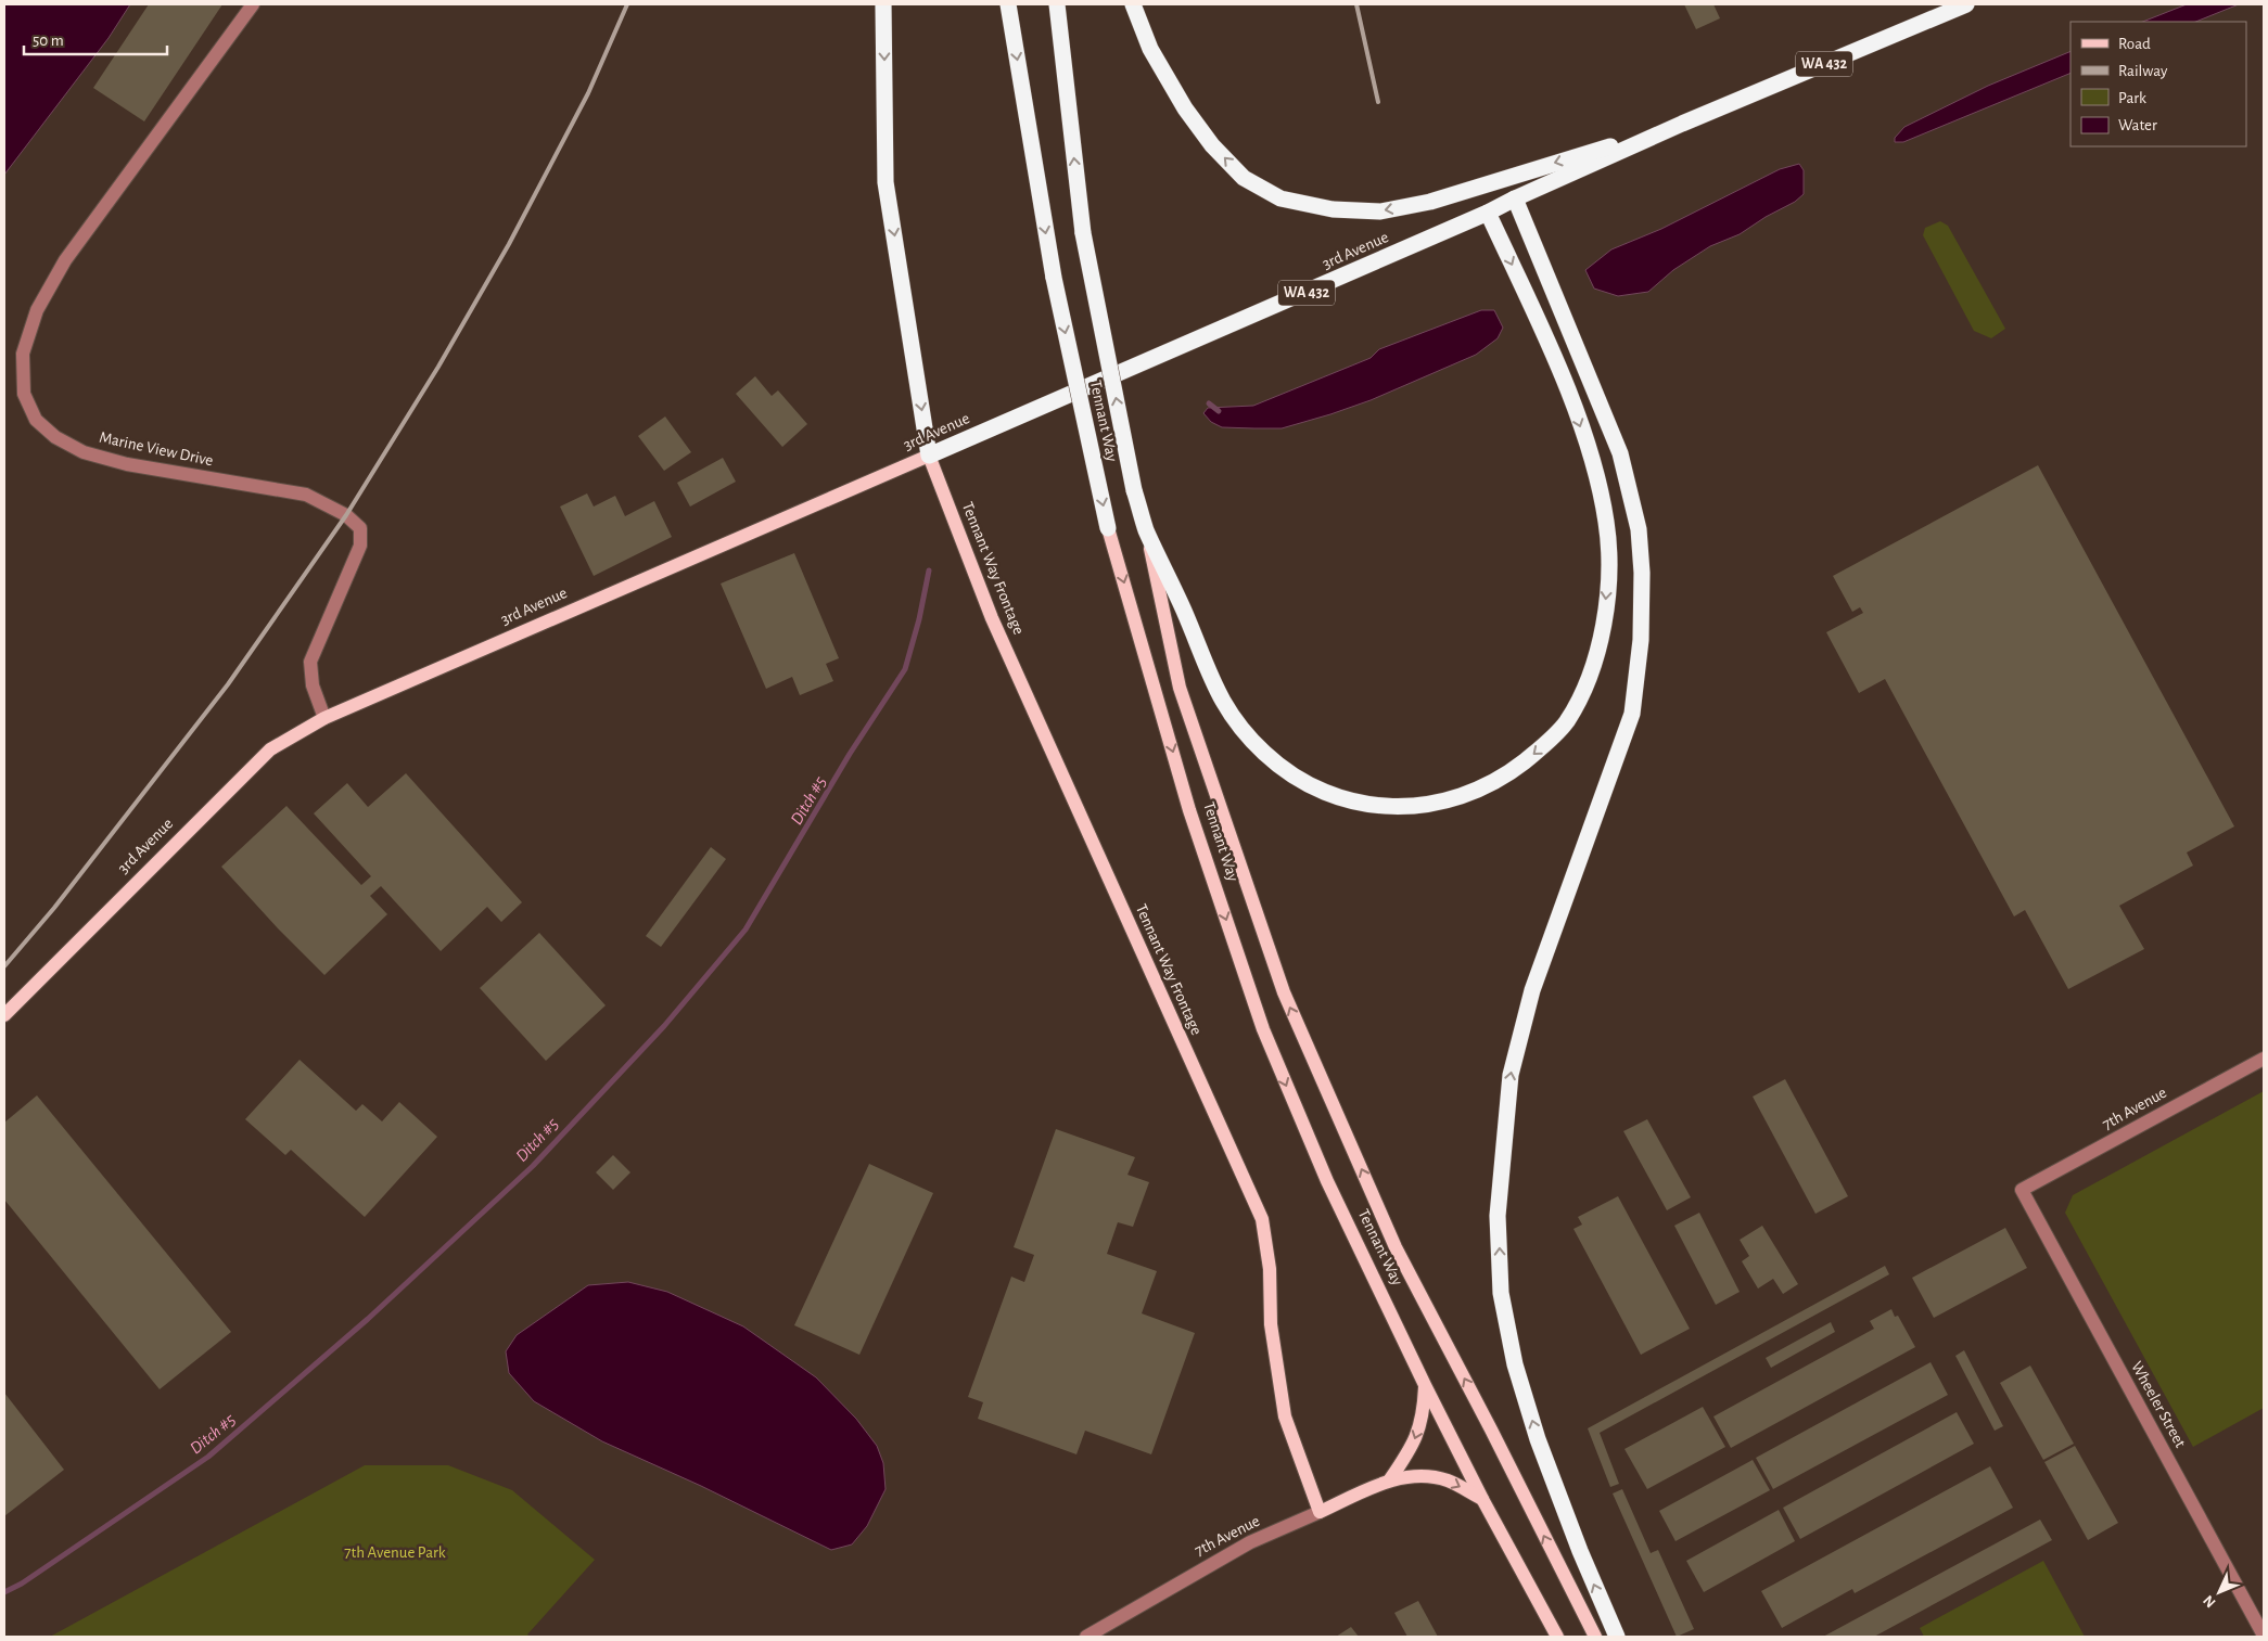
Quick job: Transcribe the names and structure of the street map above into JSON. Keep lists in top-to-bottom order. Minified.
{"streets":{"highway":["WA 432","3rd Avenue","Tennant Way"],"main road":["Tennant Way Frontage","7th Avenue"],"street":["Marine View Drive","Wheeler Street"]},"crossings":[["3rd Avenue","Marine View Drive"],["3rd Avenue","Tennant Way Frontage"],["Tennant Way Frontage","7th Avenue"],["7th Avenue","Wheeler Street"]],"water":["Ditch #5"],"parks":["7th Avenue Park"],"legend":["Road","Railway","Park","Water"],"scale_bar":"50 m","north":"bottom left"}
